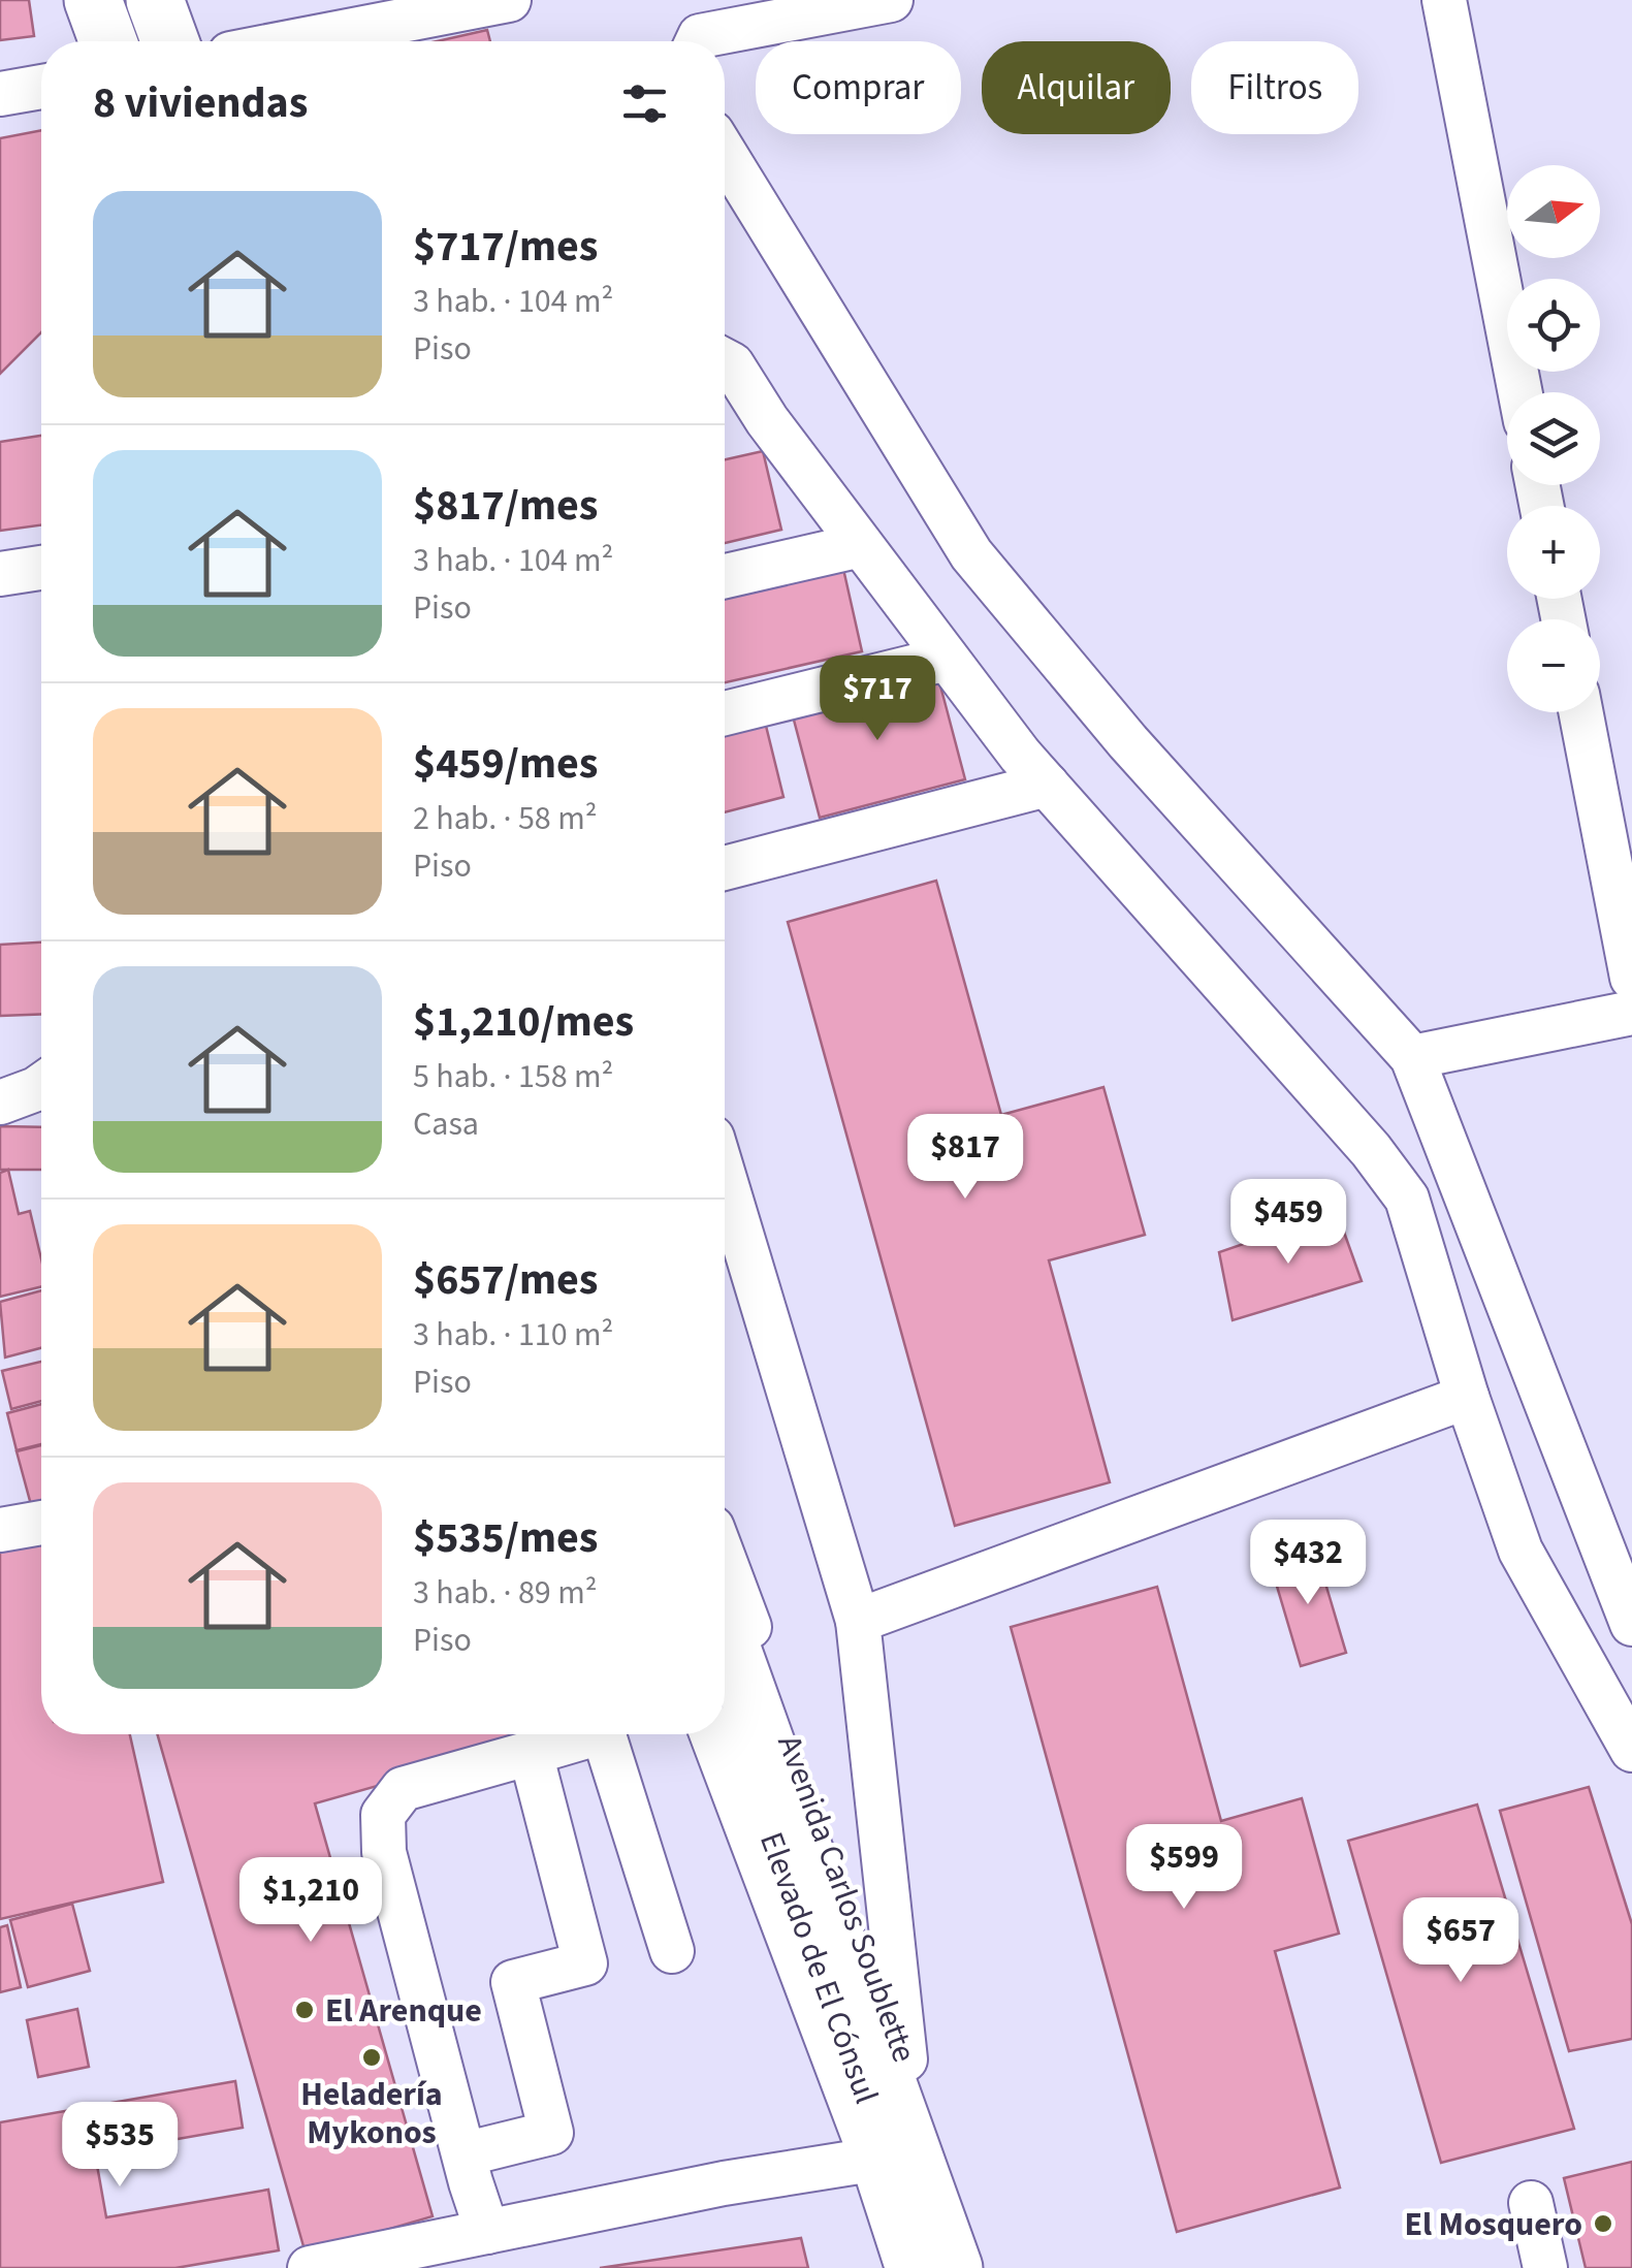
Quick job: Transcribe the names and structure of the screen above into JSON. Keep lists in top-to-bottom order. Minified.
{"streets":{"main road":["Elevado de El Cónsul"],"street":["Avenida Carlos Soublette"]},"places":["El Arenque","Heladería Mykonos","El Mosquero"],"north":"right","page":{"chip":["Comprar","Alquilar","Filtros"],"heading":"8 viviendas","map_buttons":["+","−"],"list":[{"name":"$717/mes","note":"3 hab. · 104 m² · Piso"},{"name":"$817/mes","note":"3 hab. · 104 m² · Piso"},{"name":"$459/mes","note":"2 hab. · 58 m² · Piso"},{"name":"$1,210/mes","note":"5 hab. · 158 m² · Casa"},{"name":"$657/mes","note":"3 hab. · 110 m² · Piso"},{"name":"$535/mes","note":"3 hab. · 89 m² · Piso"}],"price":["$717","$817","$459","$432","$599","$1,210","$657","$535"]}}
